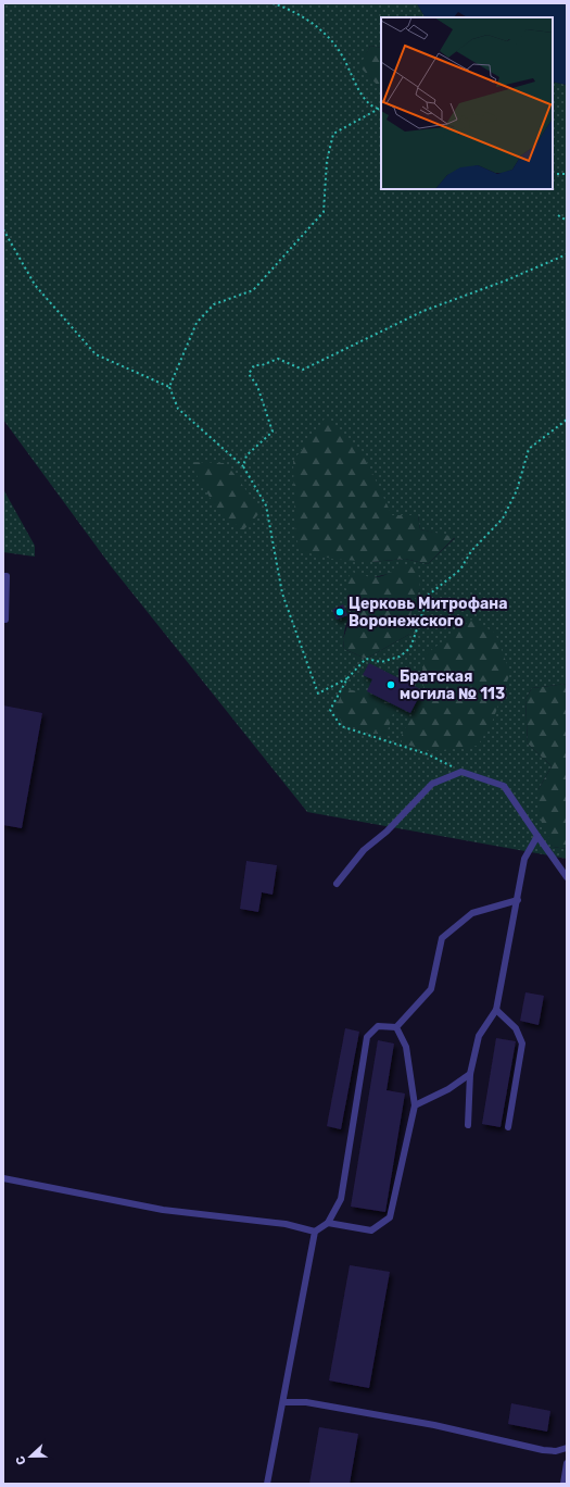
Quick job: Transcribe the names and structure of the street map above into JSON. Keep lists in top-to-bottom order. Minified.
{"places":["Церковь Митрофана Воронежского","Братская могила № 113"],"north":"left"}
